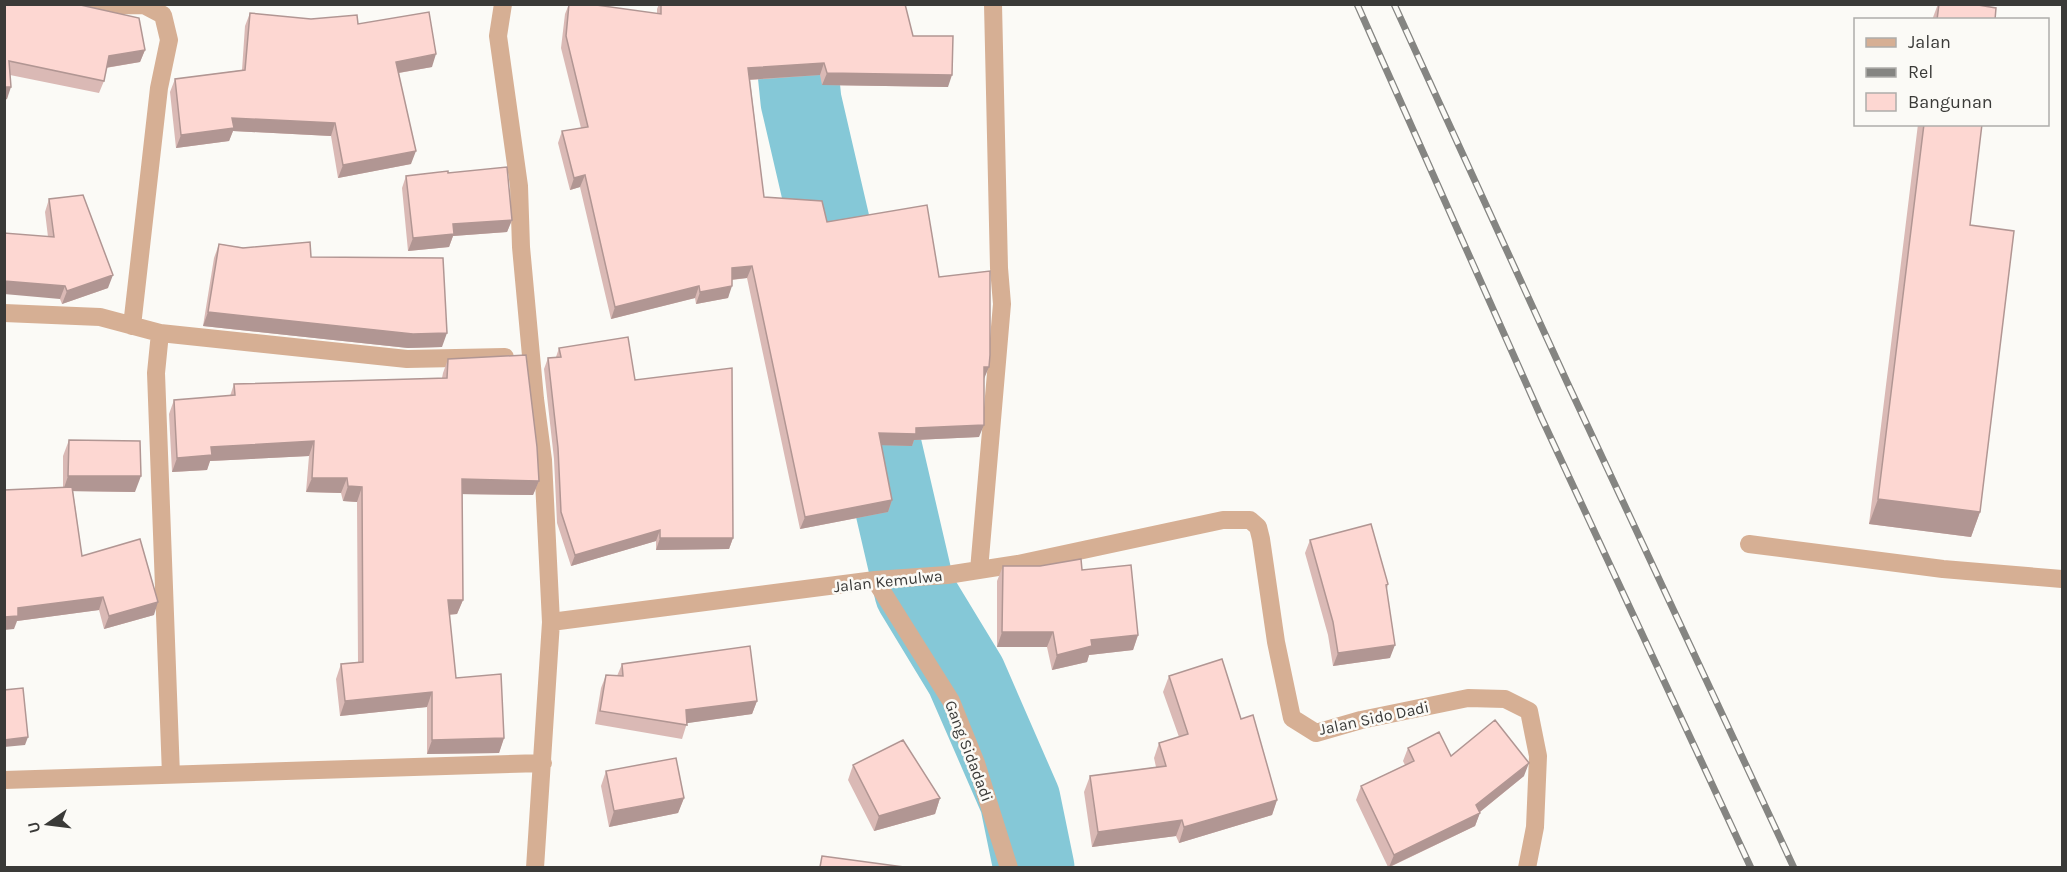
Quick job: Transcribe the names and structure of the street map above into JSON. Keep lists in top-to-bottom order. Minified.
{"streets":{"street":["Jalan Kemulwa","Jalan Sido Dadi","Gang Sidadadi"]},"crossings":[["Jalan Kemulwa","Jalan Sido Dadi"],["Jalan Kemulwa","Gang Sidadadi"]],"legend":["Jalan","Rel","Bangunan"],"north":"left"}
